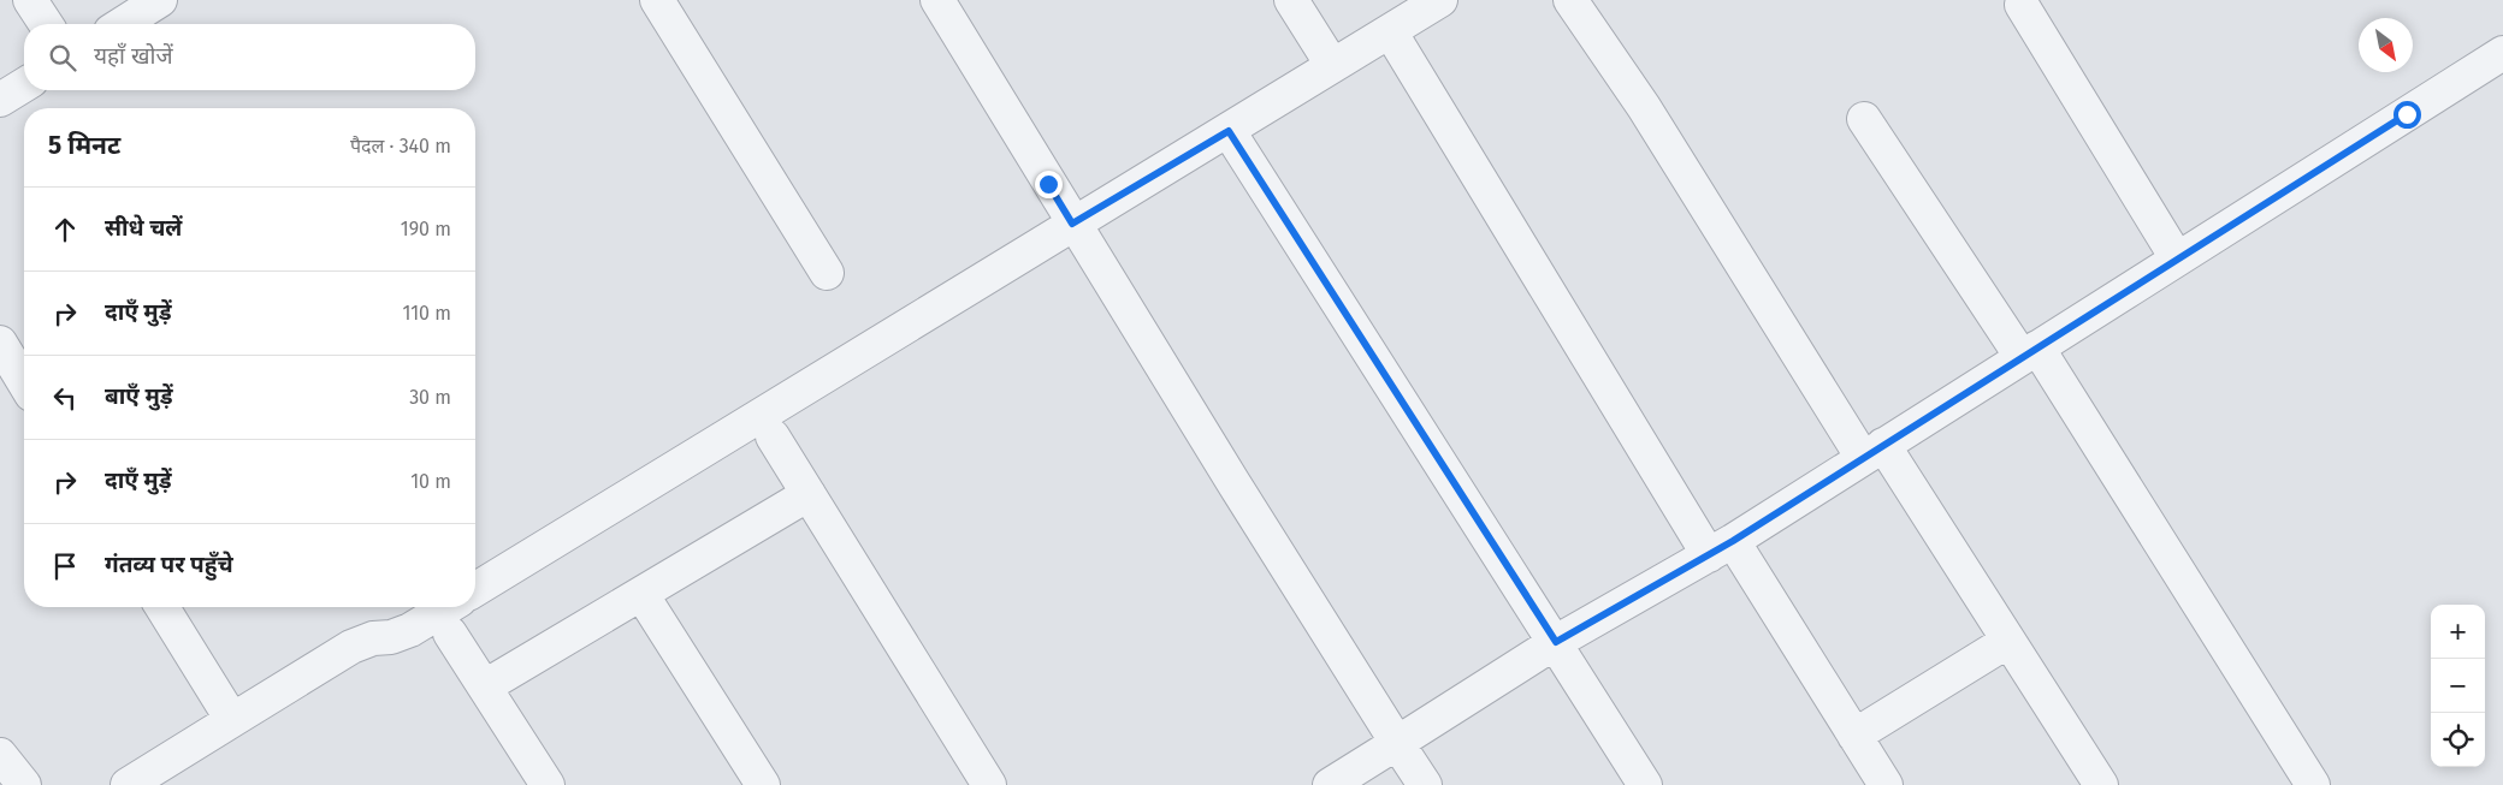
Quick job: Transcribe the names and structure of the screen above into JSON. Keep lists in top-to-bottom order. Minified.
{"north":"bottom right","page":{"search":"यहाँ खोजें","heading":["5 मिनट","पैदल · 340 m"],"list":[["सीधे चलें","190 m"],["दाएँ मुड़ें","110 m"],["बाएँ मुड़ें","30 m"],["दाएँ मुड़ें","10 m"],"गंतव्य पर पहुँचे"],"map_buttons":["+","−"]}}
